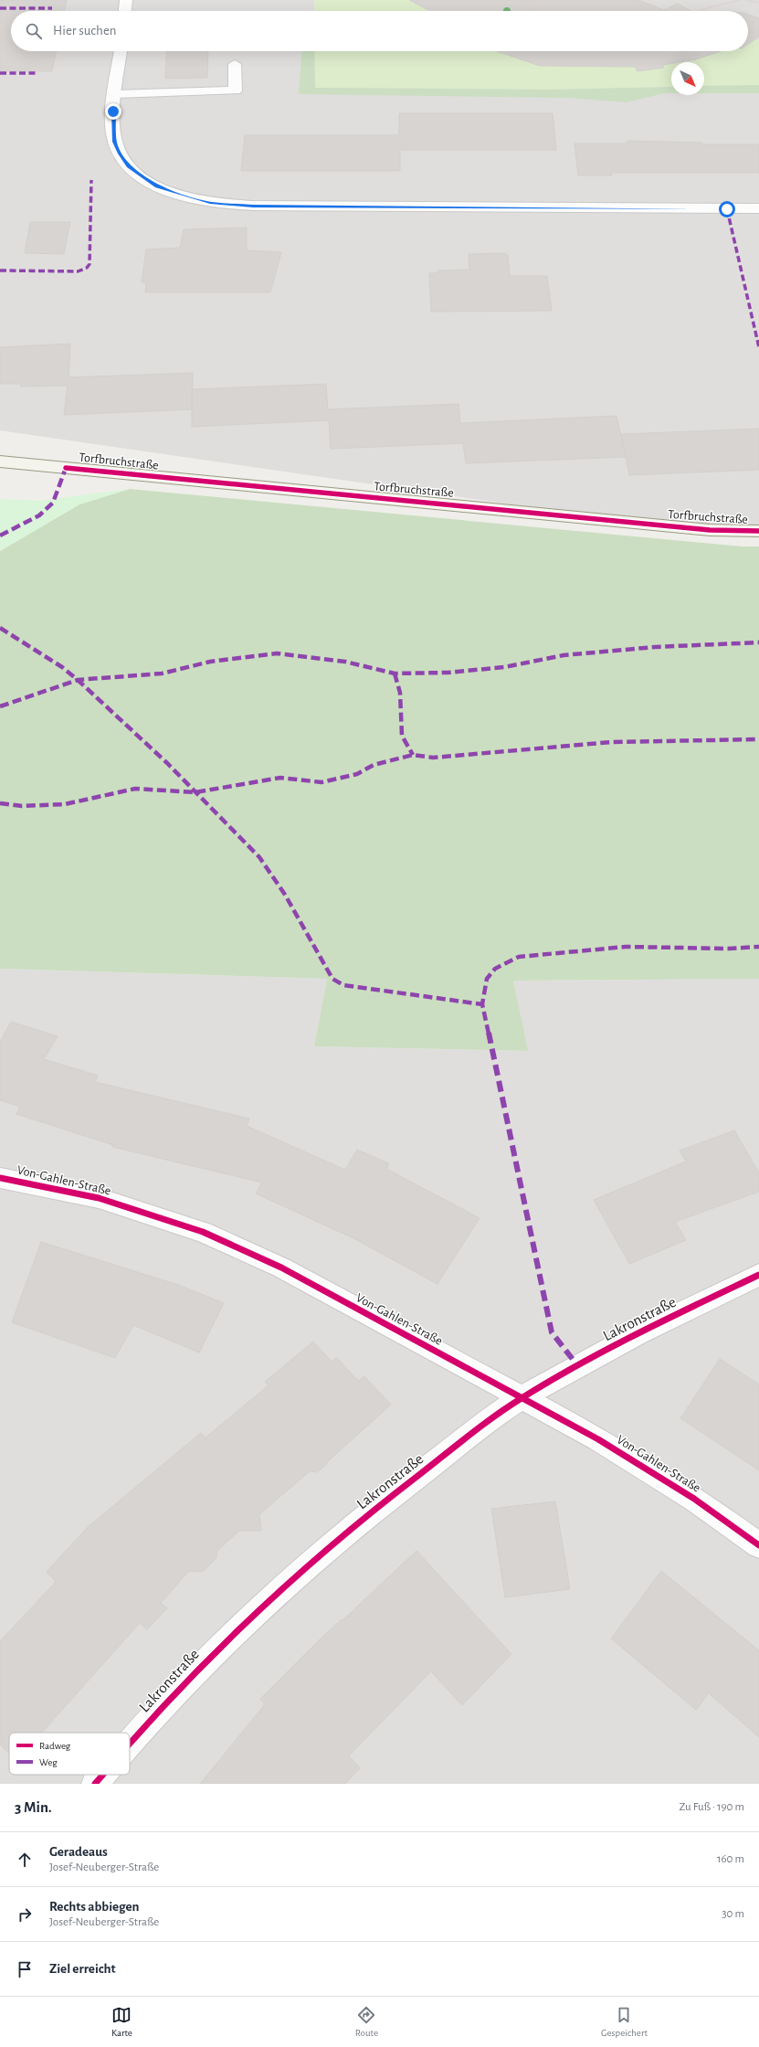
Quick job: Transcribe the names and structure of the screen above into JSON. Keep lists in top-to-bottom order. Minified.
{"streets":{"main road":["Torfbruchstraße"],"street":["Von-Gahlen-Straße","Lakronstraße"]},"crossings":[["Von-Gahlen-Straße","Lakronstraße"]],"legend":["Radweg","Weg"],"north":"bottom right","page":{"search":"Hier suchen","heading":["3 Min.","Zu Fuß · 190 m"],"list":[["Geradeaus","Josef-Neuberger-Straße","160 m"],["Rechts abbiegen","Josef-Neuberger-Straße","30 m"],"Ziel erreicht"],"nav":["Karte","Route","Gespeichert"]}}
